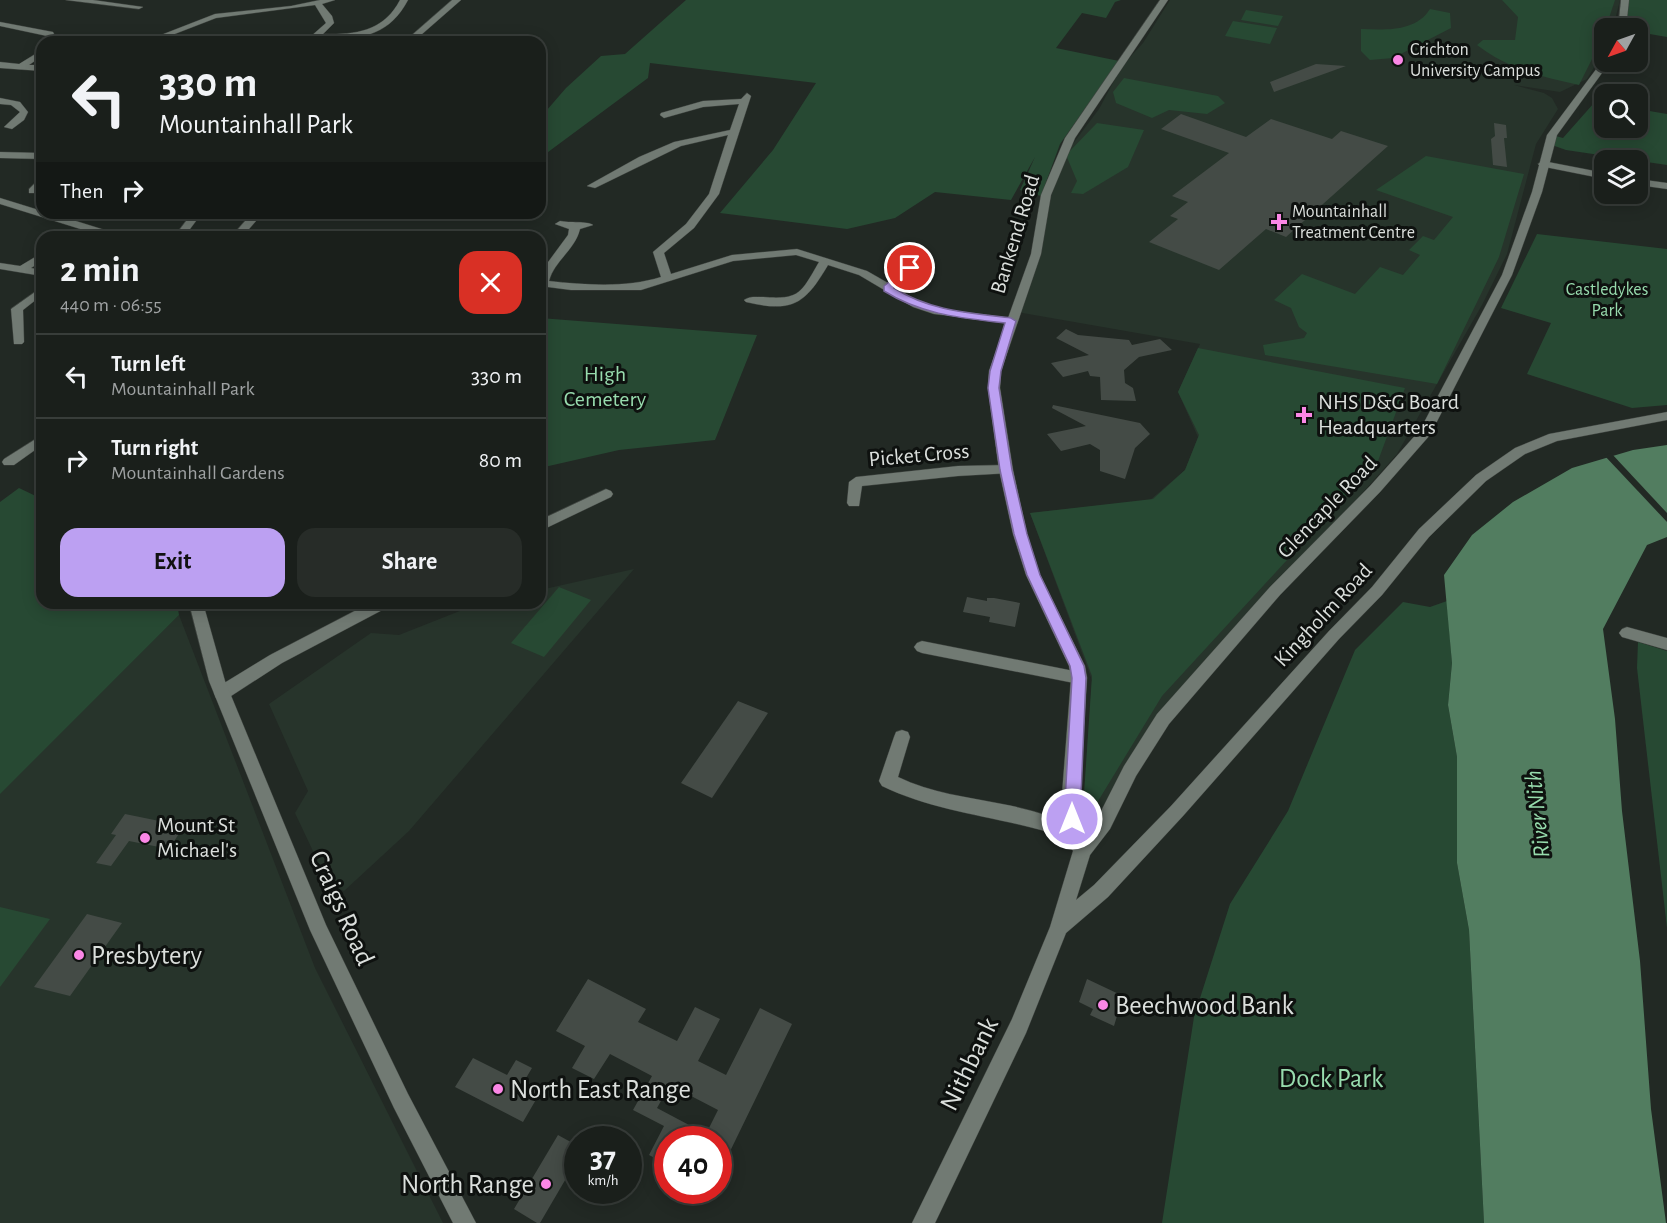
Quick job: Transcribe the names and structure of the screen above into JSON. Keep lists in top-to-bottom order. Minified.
{"streets":{"street":["Bankend Road","Picket Cross","Glencaple Road","Kingholm Road","Craigs Road","Nithbank"]},"crossings":[["Bankend Road","Picket Cross"],["Bankend Road","Glencaple Road"],["Glencaple Road","Kingholm Road"],["Glencaple Road","Nithbank"],["Kingholm Road","Nithbank"]],"water":["River Nith"],"parks":["Castledykes Park","High Cemetery","Dock Park"],"places":{"other":["Crichton University Campus","Mount St Michael's","Presbytery","Beechwood Bank","North East Range","North Range"],"health":["Mountainhall Treatment Centre","NHS D&G Board Headquarters"]},"north":"bottom left","page":{"turn":["330 m","Mountainhall Park"],"then":"Then","heading":["2 min","440 m · 06:55"],"list":[{"name":"Turn left","note":"Mountainhall Park","value":"330 m"},{"name":"Turn right","note":"Mountainhall Gardens","value":"80 m"}],"buttons":["Exit","Share"],"speed":"37 km/h","limit":"40"}}
